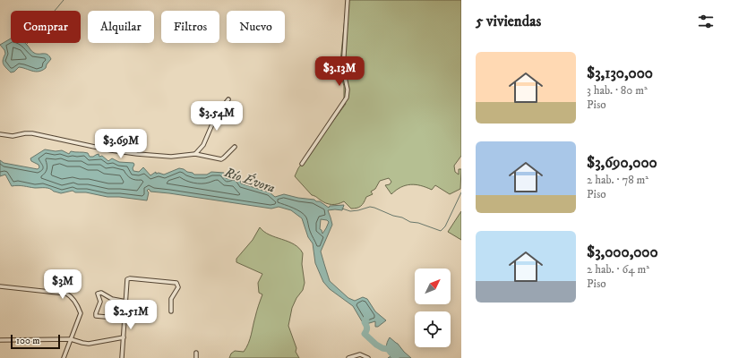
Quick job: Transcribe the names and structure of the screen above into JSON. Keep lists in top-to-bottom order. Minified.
{"water":["Río Évora"],"scale_bar":"100 m","north":"top right","page":{"heading":"5 viviendas","chip":["Comprar","Alquilar","Filtros","Nuevo"],"list":[{"name":"$3,130,000","note":"3 hab. · 80 m² · Piso"},{"name":"$3,690,000","note":"2 hab. · 78 m² · Piso"},{"name":"$3,000,000","note":"2 hab. · 64 m² · Piso"}],"price":["$3.13M","$3.54M","$3.69M","$3M","$2.51M"],"scale":"100 m"}}
